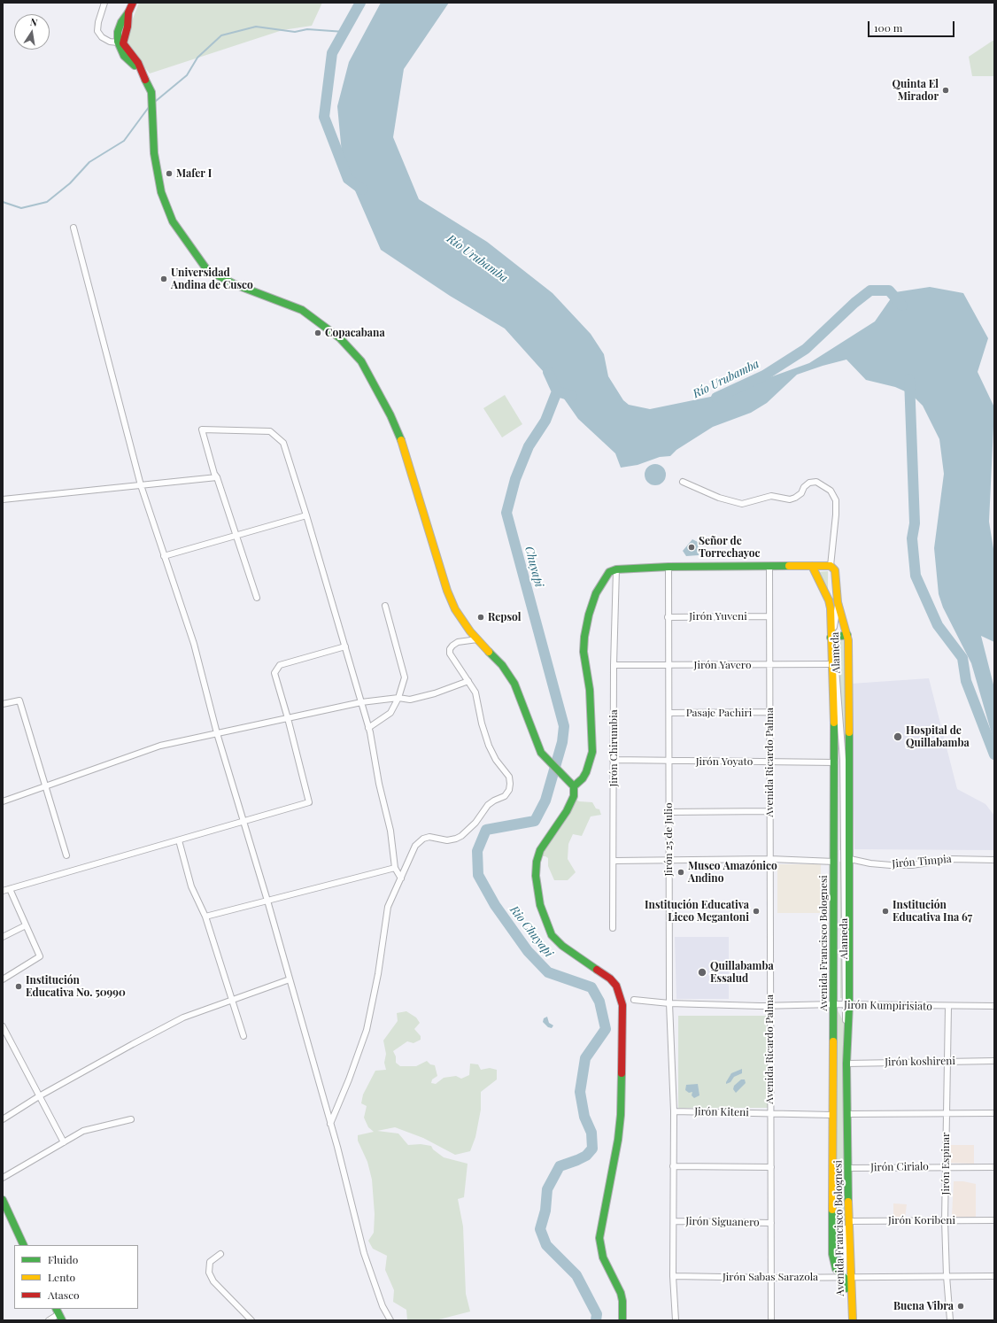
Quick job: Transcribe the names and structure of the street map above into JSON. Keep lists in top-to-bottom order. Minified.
{"streets":{"main road":["Avenida Francisco Bolognesi"],"street":["Jirón Yuveni","Alameda","Jirón Yavero","Pasaje Pachiri","Jirón Chirumbia","Jirón Yoyato","Avenida Ricardo Palma","Jirón 25 de Julio","Jirón Timpia","Jirón Kumpirisiato","Jirón koshireni","Jirón Kiteni","Jirón Espinar","Jirón Cirialo","Jirón Koribeni","Jirón Siguanero","Jirón Sabas Sarazola"]},"crossings":[["Jirón Yuveni","Avenida Ricardo Palma"],["Jirón Yuveni","Jirón 25 de Julio"],["Alameda","Avenida Francisco Bolognesi"],["Alameda","Jirón Kumpirisiato"],["Jirón Yavero","Jirón Chirumbia"],["Jirón Yavero","Avenida Ricardo Palma"],["Jirón Yavero","Jirón 25 de Julio"],["Jirón Yavero","Avenida Francisco Bolognesi"],["Pasaje Pachiri","Avenida Ricardo Palma"],["Pasaje Pachiri","Jirón 25 de Julio"],["Jirón Chirumbia","Jirón Yoyato"],["Jirón Yoyato","Avenida Ricardo Palma"],["Jirón Yoyato","Jirón 25 de Julio"],["Jirón Yoyato","Avenida Francisco Bolognesi"],["Avenida Ricardo Palma","Jirón Kumpirisiato"],["Avenida Ricardo Palma","Jirón Kiteni"],["Avenida Ricardo Palma","Jirón Siguanero"],["Avenida Ricardo Palma","Jirón Sabas Sarazola"],["Jirón 25 de Julio","Jirón Kumpirisiato"],["Jirón 25 de Julio","Jirón Kiteni"],["Jirón 25 de Julio","Jirón Siguanero"],["Jirón 25 de Julio","Jirón Sabas Sarazola"],["Jirón Timpia","Avenida Francisco Bolognesi"],["Avenida Francisco Bolognesi","Jirón Kumpirisiato"],["Avenida Francisco Bolognesi","Jirón koshireni"],["Avenida Francisco Bolognesi","Jirón Kiteni"],["Avenida Francisco Bolognesi","Jirón Cirialo"],["Avenida Francisco Bolognesi","Jirón Koribeni"],["Avenida Francisco Bolognesi","Jirón Sabas Sarazola"],["Jirón Kumpirisiato","Jirón Espinar"],["Jirón koshireni","Jirón Espinar"],["Jirón Espinar","Jirón Cirialo"],["Jirón Espinar","Jirón Koribeni"],["Jirón Espinar","Jirón Sabas Sarazola"]],"water":["Río Urubamba","Chuyapi","Rio Chuyapi"],"places":["Quinta El Mirador","Mafer I","Universidad Andina de Cusco","Copacabana","Señor de Torrechayoc","Repsol","Hospital de Quillabamba","Museo Amazónico Andino","Institución Educativa Liceo Megantoni","Institución Educativa Ina 67","Quillabamba Essalud","Institución Educativa No. 50990","Buena Vibra"],"legend":["Fluido","Lento","Atasco"],"scale_bar":"100 m","north":"top"}
